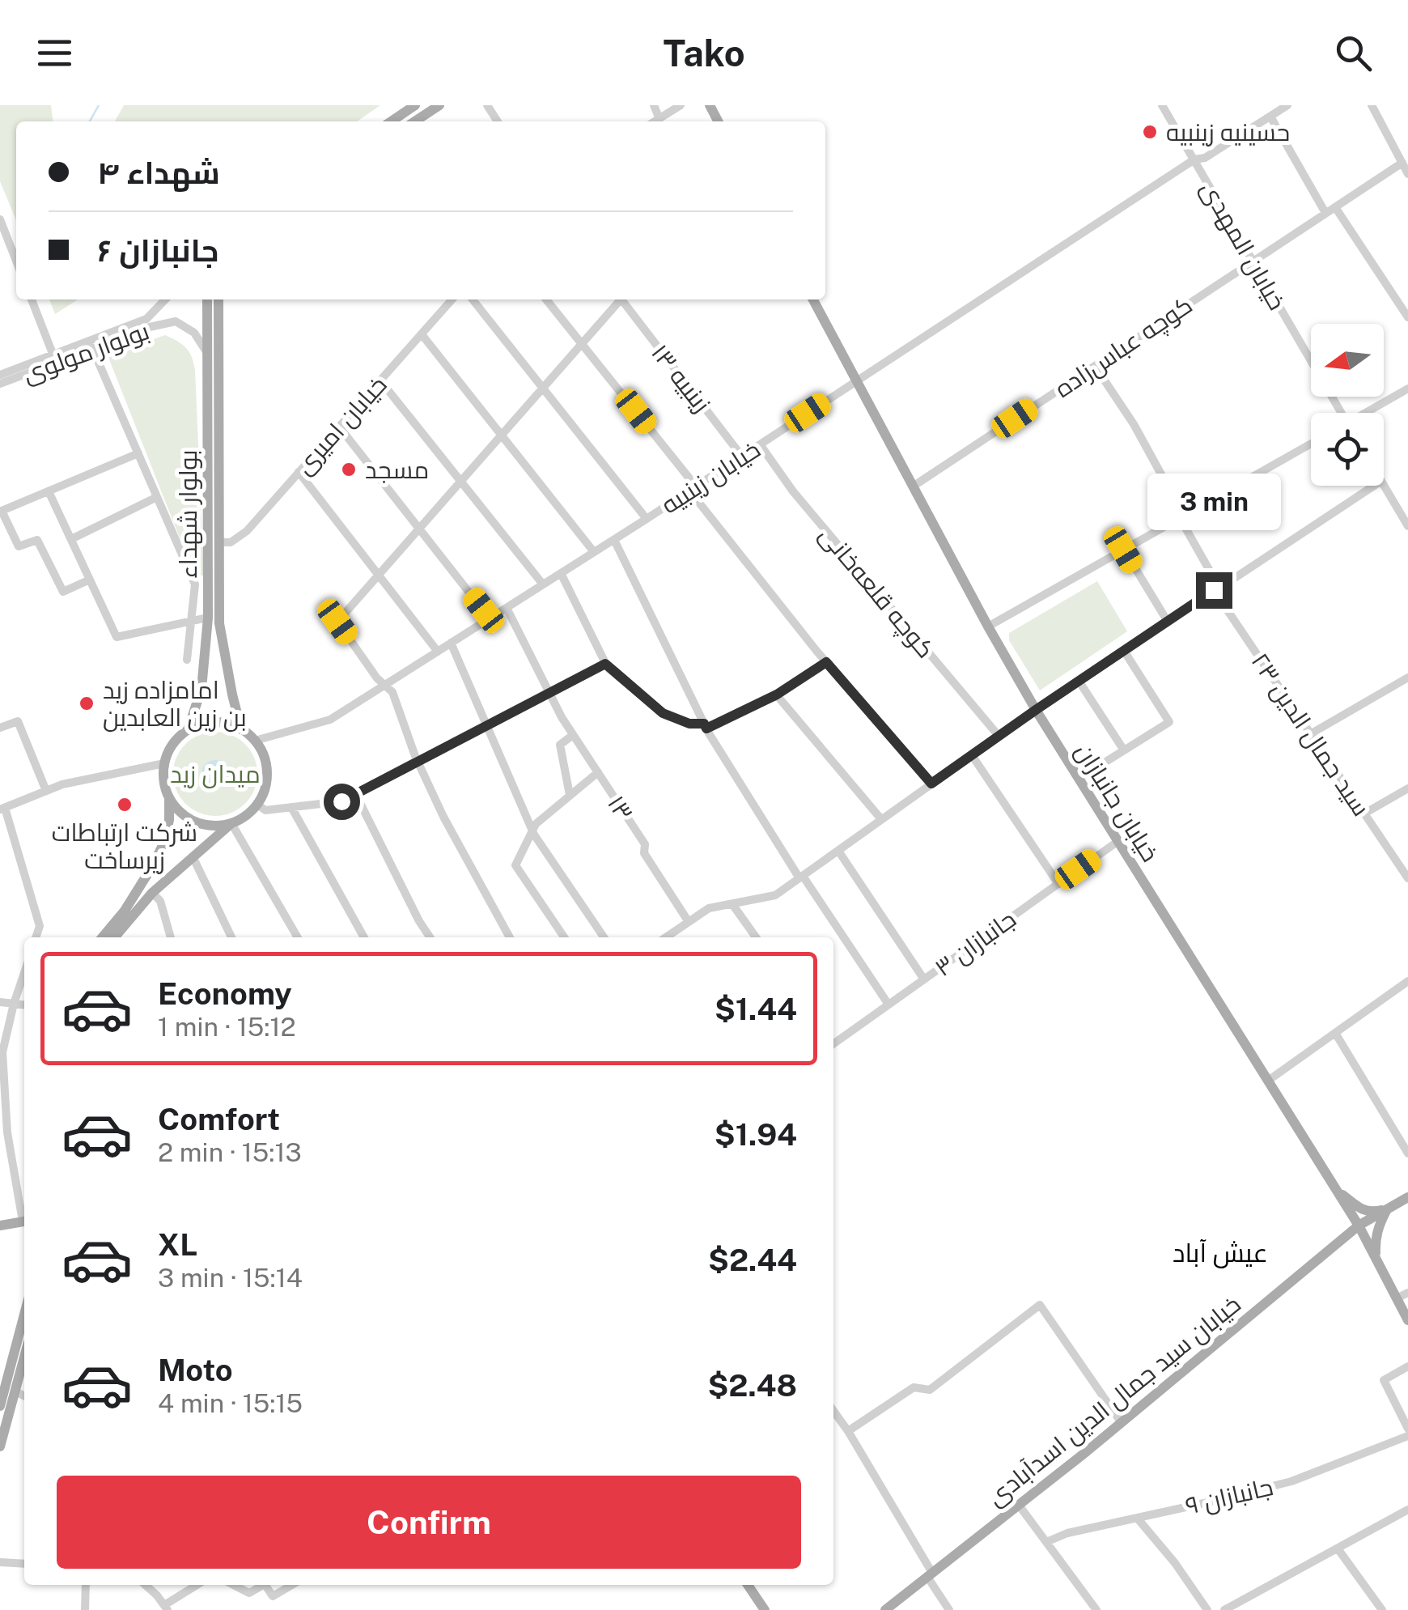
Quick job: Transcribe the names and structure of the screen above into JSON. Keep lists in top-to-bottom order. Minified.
{"streets":{"main road":["بولوار شهداء","خیابان جانبازان","خیابان سید جمال الدین اسدآبادی"],"street":["خیابان المهدی","کوچه عباس‌زاده","بولوار مولوی","زینبیه ۱۳","خیابان امیری","خیابان زینبیه","کوچه قلعه‌خانی","سید جمال الدین ۲۳","۱۳","جانبازان ۳","جانبازان ۹"]},"crossings":[["خیابان المهدی","کوچه عباس‌زاده"],["خیابان المهدی","خیابان زینبیه"],["کوچه عباس‌زاده","سید جمال الدین ۲۳"],["کوچه عباس‌زاده","خیابان جانبازان"],["بولوار مولوی","بولوار شهداء"],["زینبیه ۱۳","خیابان زینبیه"],["خیابان امیری","بولوار شهداء"],["خیابان زینبیه","بولوار شهداء"],["خیابان زینبیه","کوچه قلعه‌خانی"],["خیابان زینبیه","خیابان جانبازان"],["خیابان زینبیه","۱۳"],["خیابان جانبازان","جانبازان ۳"],["خیابان جانبازان","خیابان سید جمال الدین اسدآبادی"]],"districts":["عیش آباد"],"parks":["میدان زید"],"places":["حسینیه زینبیه","مسجد","امامزاده زید بن زین العابدین","شرکت ارتباطات زیرساخت"],"north":"left","page":{"header":"Tako","banner":["شهداء ۴","جانبازان ۶"],"bubble":"3 min","list":[{"name":"Economy","note":"1 min · 15:12","value":"$1.44"},{"name":"Comfort","note":"2 min · 15:13","value":"$1.94"},{"name":"XL","note":"3 min · 15:14","value":"$2.44"},{"name":"Moto","note":"4 min · 15:15","value":"$2.48"}],"buttons":"Confirm"}}
